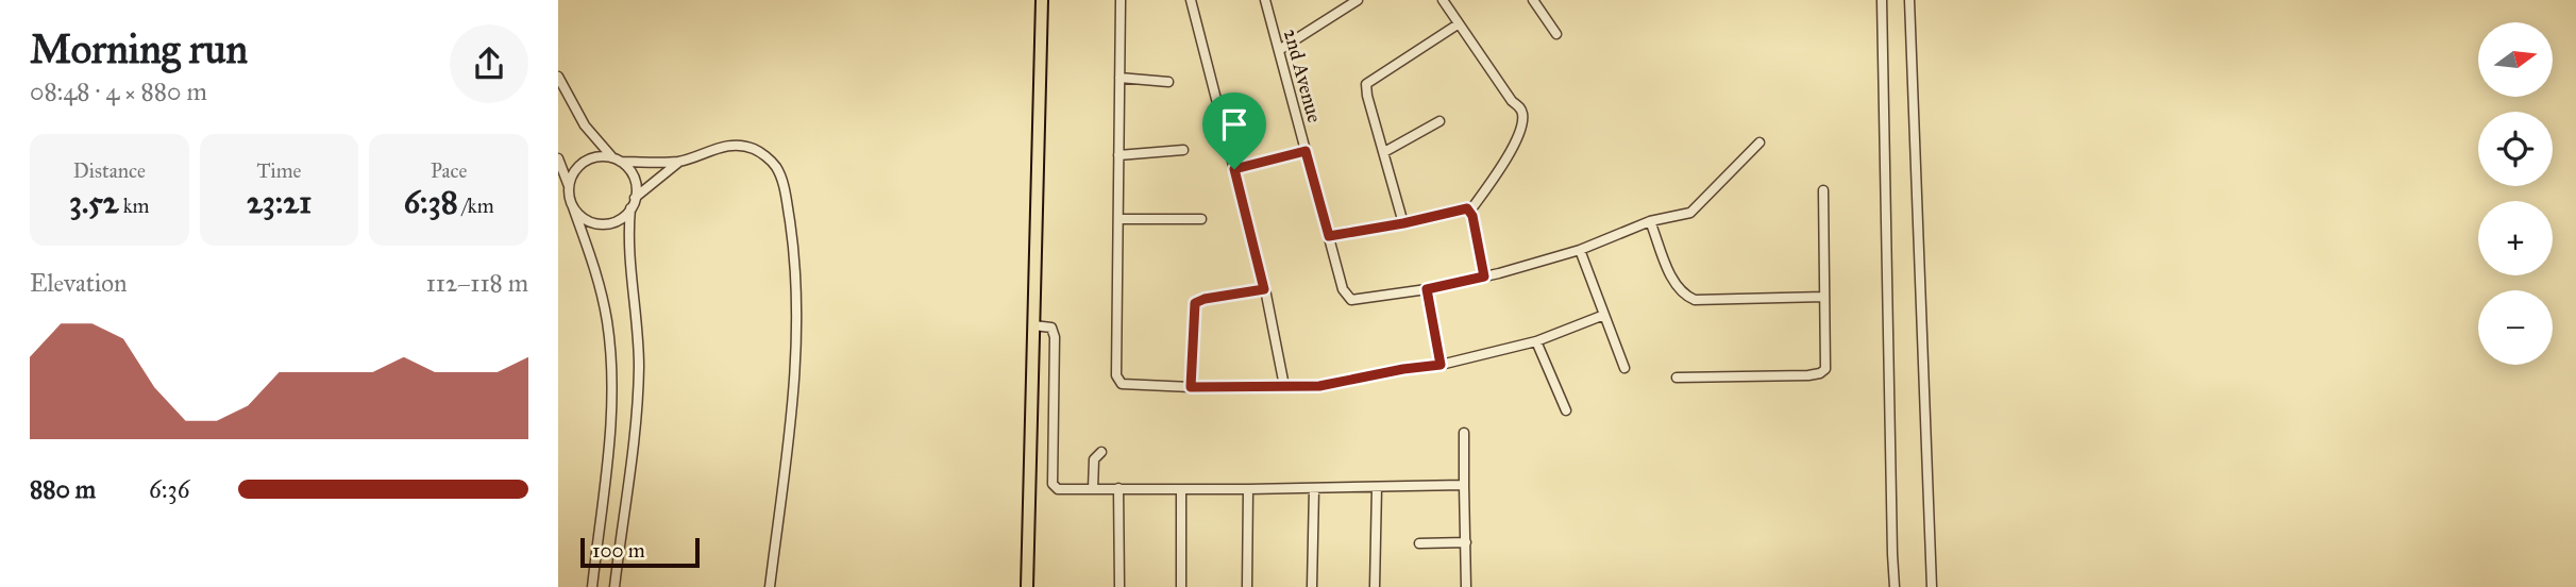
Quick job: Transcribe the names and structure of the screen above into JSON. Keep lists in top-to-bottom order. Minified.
{"streets":{"street":["2nd Avenue"]},"scale_bar":"100 m","north":"right","page":{"heading":["Morning run","08:48 · 4 × 880 m"],"map_buttons":["+","−"],"stats":[["Distance","3.52 km"],["Time","23:21"],["Pace","6:38 /km"]],"chart":["Elevation","112–118 m"],"list":[{"name":"880 m","note":"6:36"}],"scale":"100 m"}}
